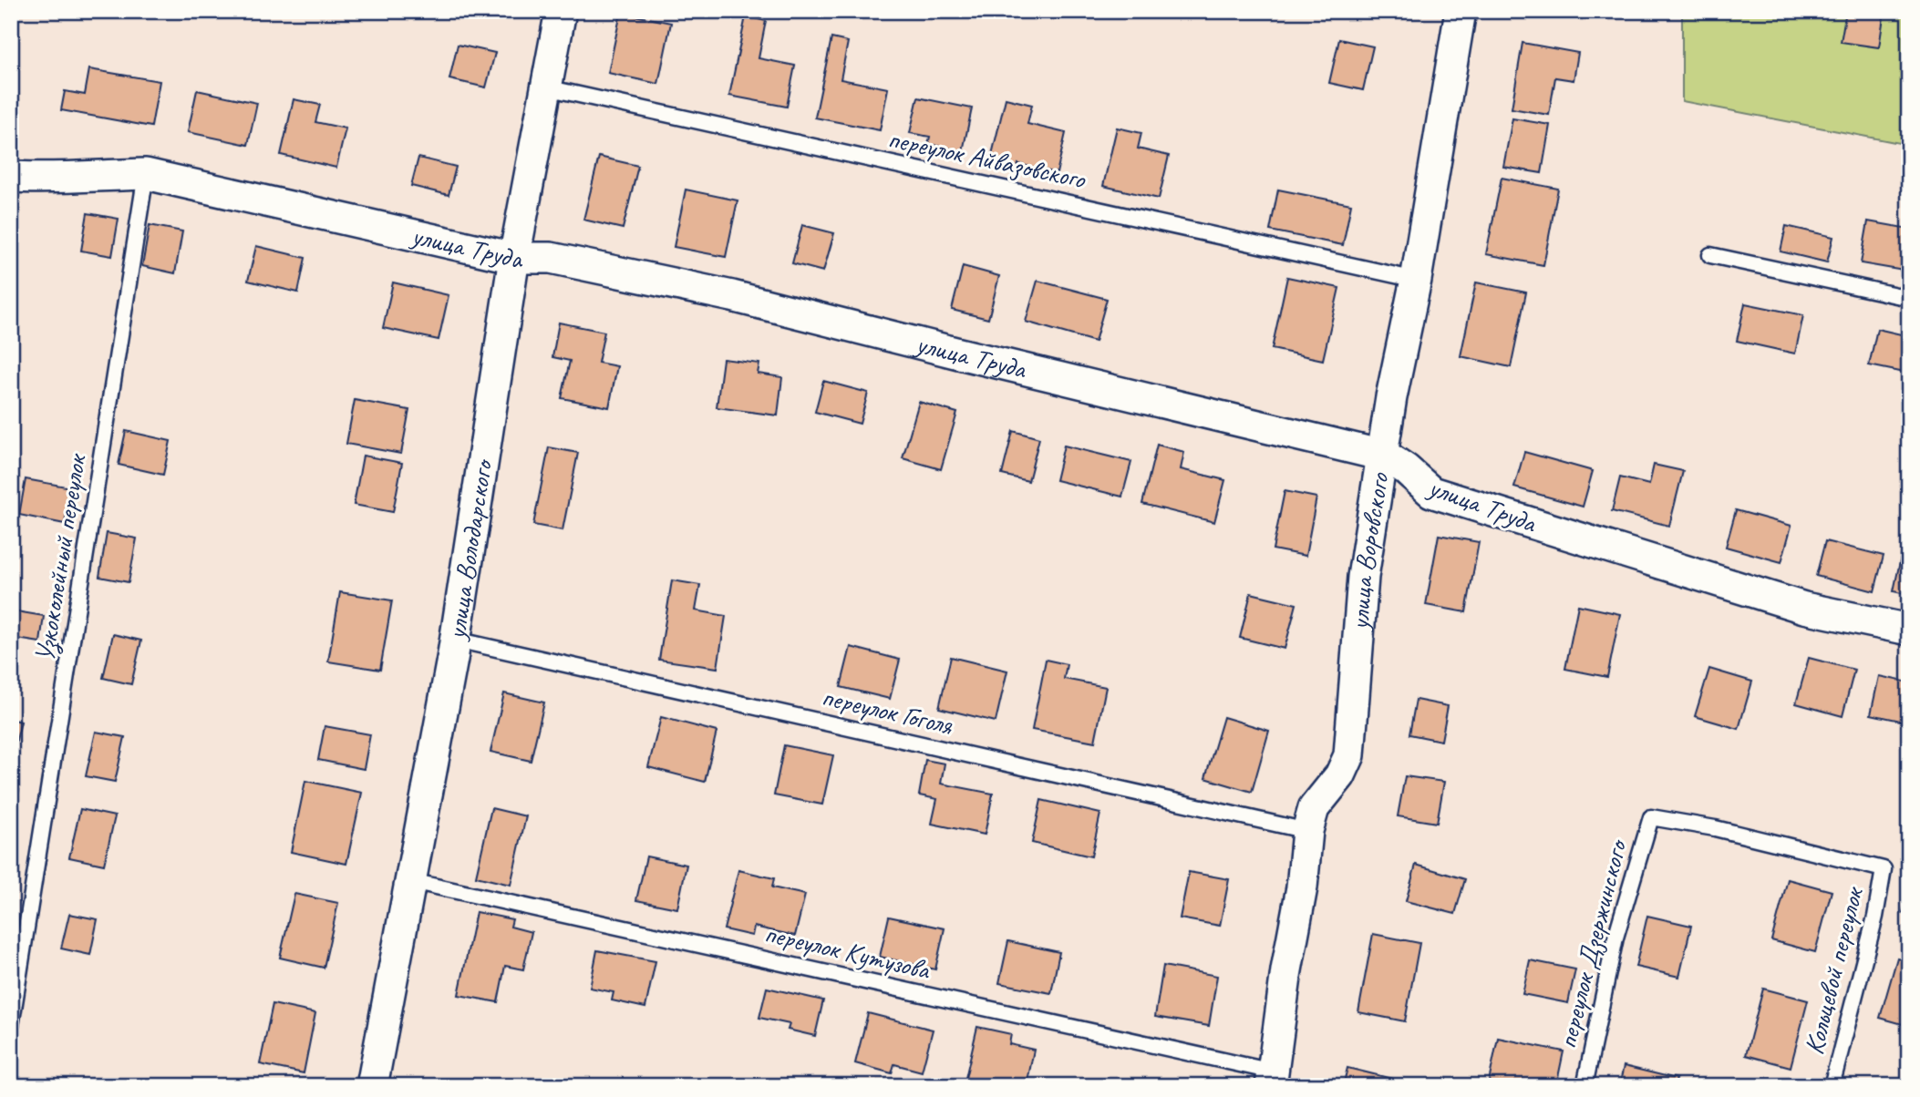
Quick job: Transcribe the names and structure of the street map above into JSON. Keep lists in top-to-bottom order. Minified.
{"streets":{"street":["улица Труда","улица Володарского","улица Воровского"],"lane":["переулок Айвазовского","Узкоколейный переулок","переулок Гоголя","переулок Дзержинского","переулок Кутузова","Кольцевой переулок"]},"crossings":[["переулок Айвазовского","улица Володарского"],["переулок Айвазовского","улица Воровского"],["улица Труда","улица Володарского"],["улица Труда","улица Воровского"],["улица Труда","Узкоколейный переулок"],["улица Володарского","переулок Гоголя"],["улица Володарского","переулок Кутузова"],["улица Воровского","переулок Гоголя"],["улица Воровского","переулок Кутузова"],["переулок Дзержинского","Кольцевой переулок"]]}
